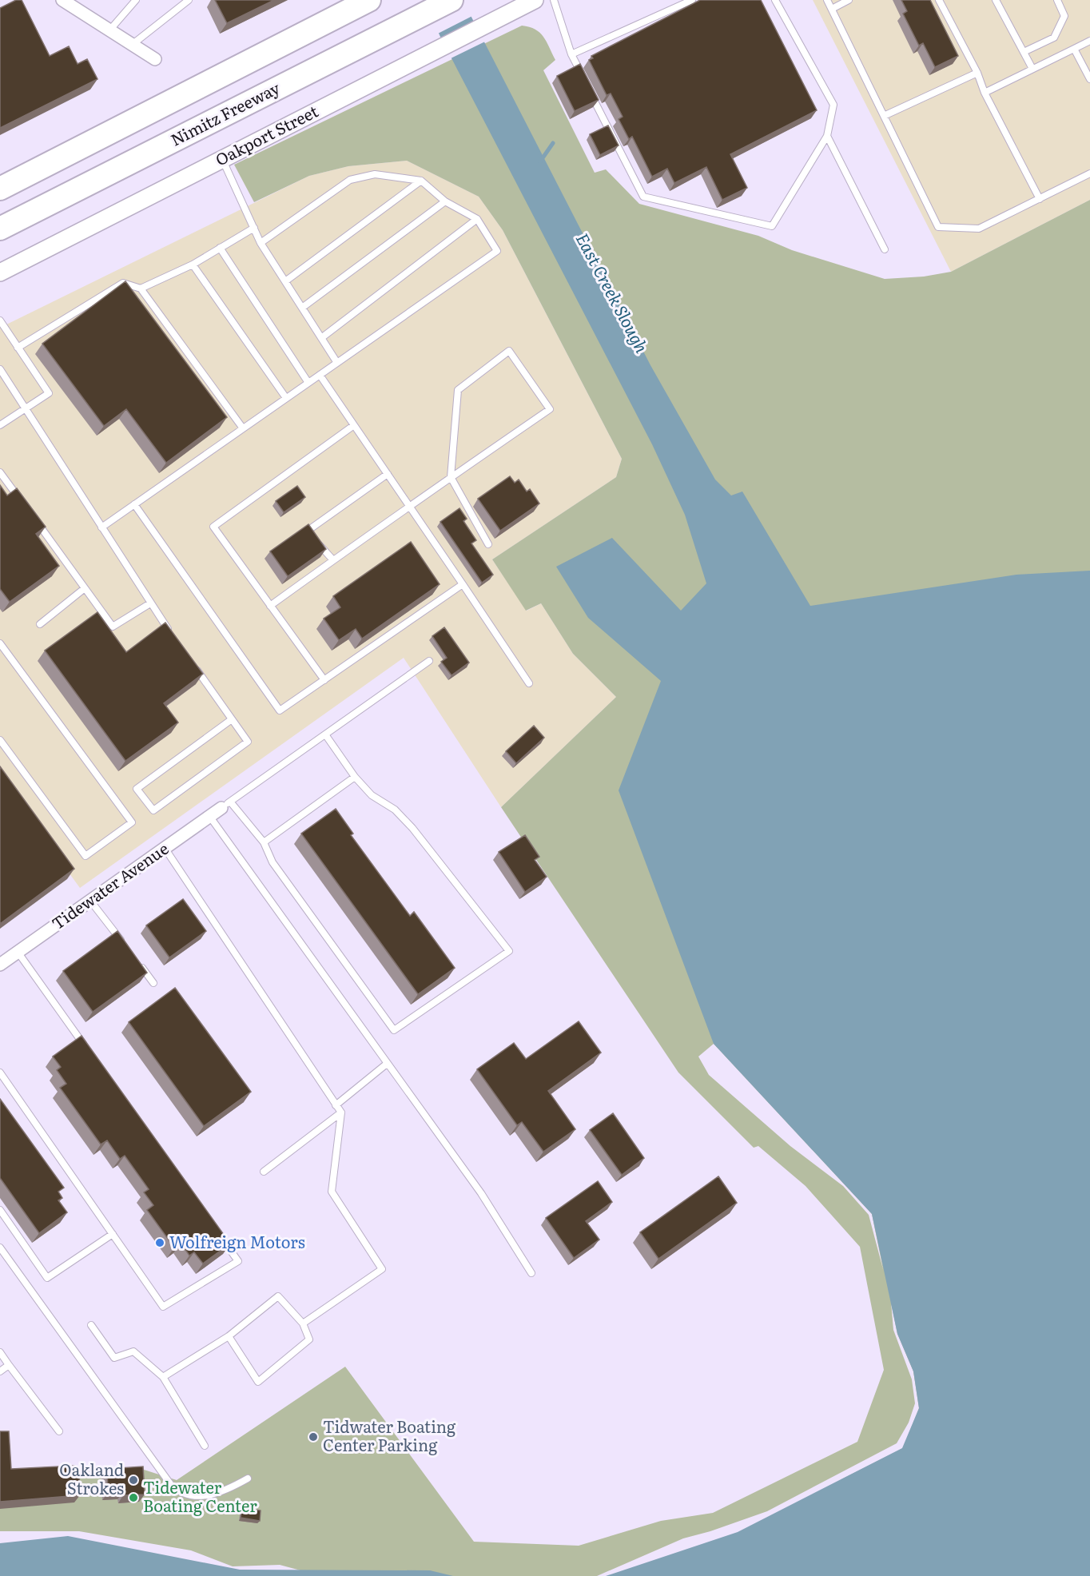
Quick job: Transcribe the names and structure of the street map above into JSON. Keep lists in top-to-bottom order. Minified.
{"streets":{"highway":["Nimitz Freeway"],"main road":["Oakport Street"],"street":["Tidewater Avenue"]},"water":["East Creek Slough"],"places":["Wolfreign Motors","Tidwater Boating Center Parking","Oakland Strokes","Tidewater Boating Center"]}
